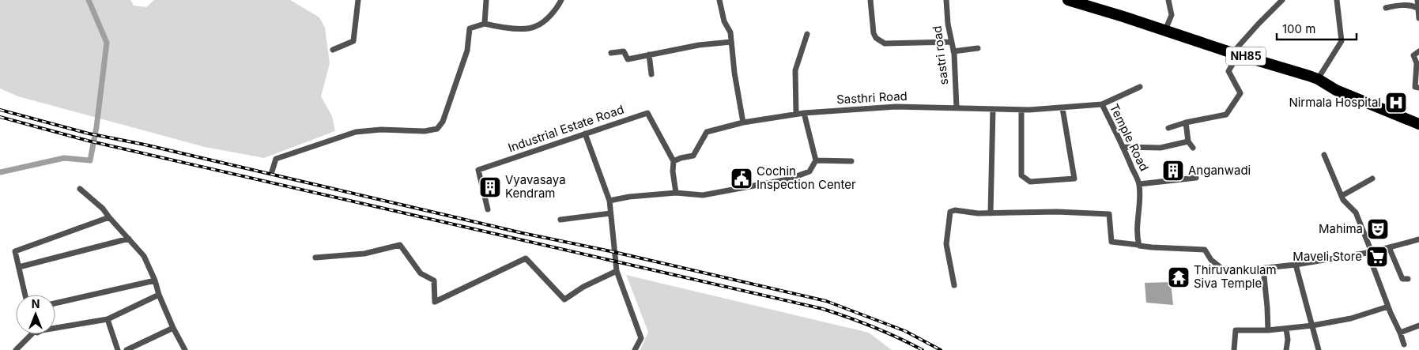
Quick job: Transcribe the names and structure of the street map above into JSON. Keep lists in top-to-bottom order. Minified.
{"streets":{"highway":["NH85"],"street":["sastri road","Sasthri Road","Industrial Estate Road","Temple Road"]},"crossings":[["sastri road","Sasthri Road"],["sastri road","Temple Road"],["Sasthri Road","Industrial Estate Road"],["Sasthri Road","Temple Road"]],"places":{"hospital":["Nirmala Hospital"],"building":["Anganwadi","Vyavasaya Kendram"],"public building":["Cochin Inspection Center"],"theatre":["Mahima"],"supermarket":["Maveli Store"],"temple":["Thiruvankulam Siva Temple"]},"scale_bar":"100 m","north":"top"}
